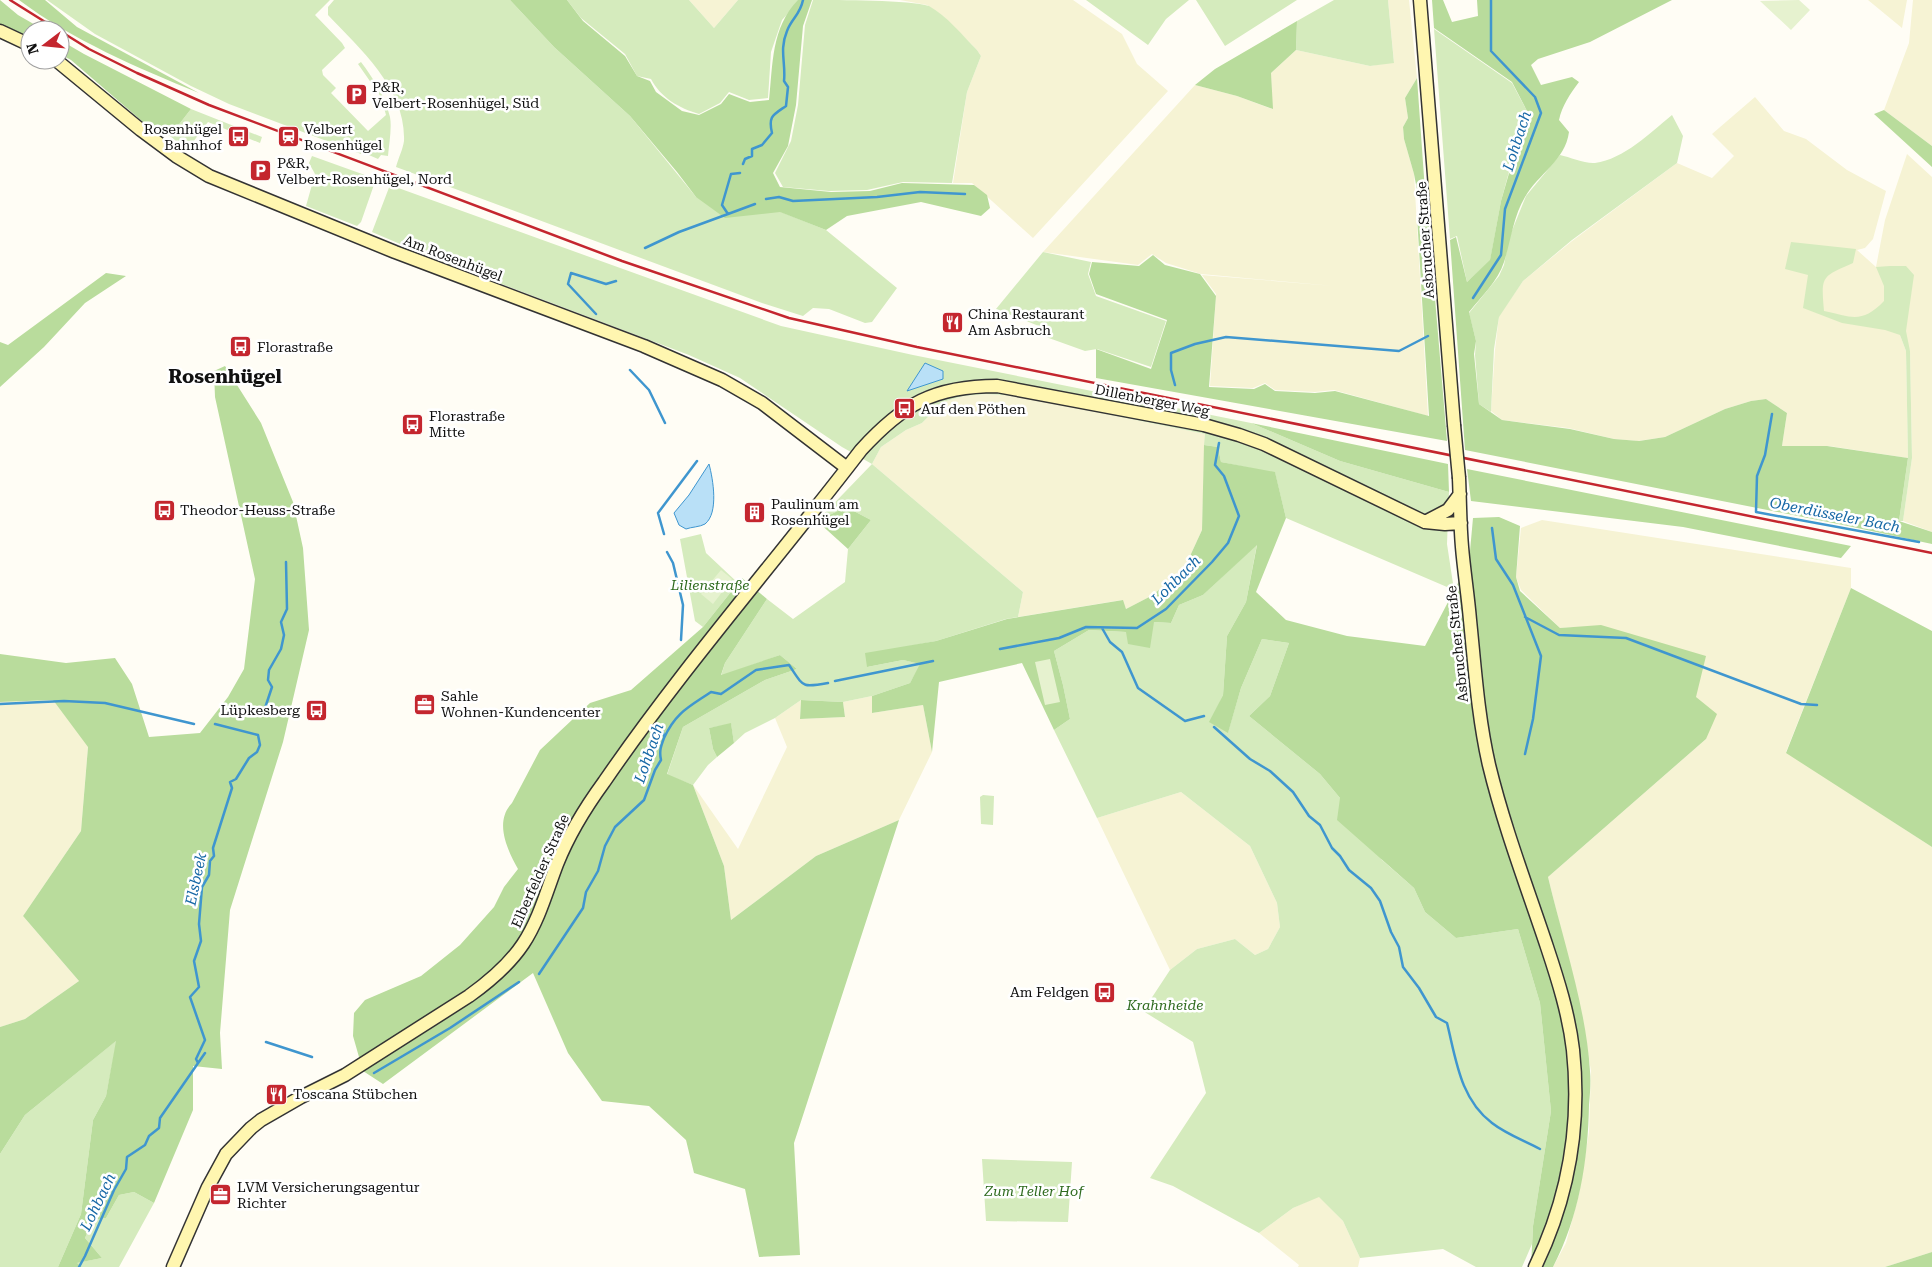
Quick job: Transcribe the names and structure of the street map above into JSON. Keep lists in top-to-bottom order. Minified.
{"streets":{"main road":["Asbrucher Straße","Am Rosenhügel","Dillenberger Weg","Elberfelder Straße"]},"crossings":[["Asbrucher Straße","Dillenberger Weg"],["Am Rosenhügel","Dillenberger Weg"],["Am Rosenhügel","Elberfelder Straße"],["Dillenberger Weg","Elberfelder Straße"]],"districts":["Rosenhügel"],"water":["Lohbach","Oberdüsseler Bach","Elsbeek"],"parks":["Lilienstraße","Krahnheide","Zum Teller Hof"],"places":{"parking":["P&R, Velbert-Rosenhügel, Süd","P&R, Velbert-Rosenhügel, Nord"],"bus stop":["Rosenhügel Bahnhof","Florastraße","Auf den Pöthen","Florastraße Mitte","Theodor-Heuss-Straße","Lüpkesberg","Am Feldgen"],"station":["Velbert Rosenhügel"],"restaurant":["China Restaurant Am Asbruch","Toscana Stübchen"],"building":["Paulinum am Rosenhügel"],"office":["Sahle Wohnen-Kundencenter","LVM Versicherungsagentur Richter"]},"north":"left"}
